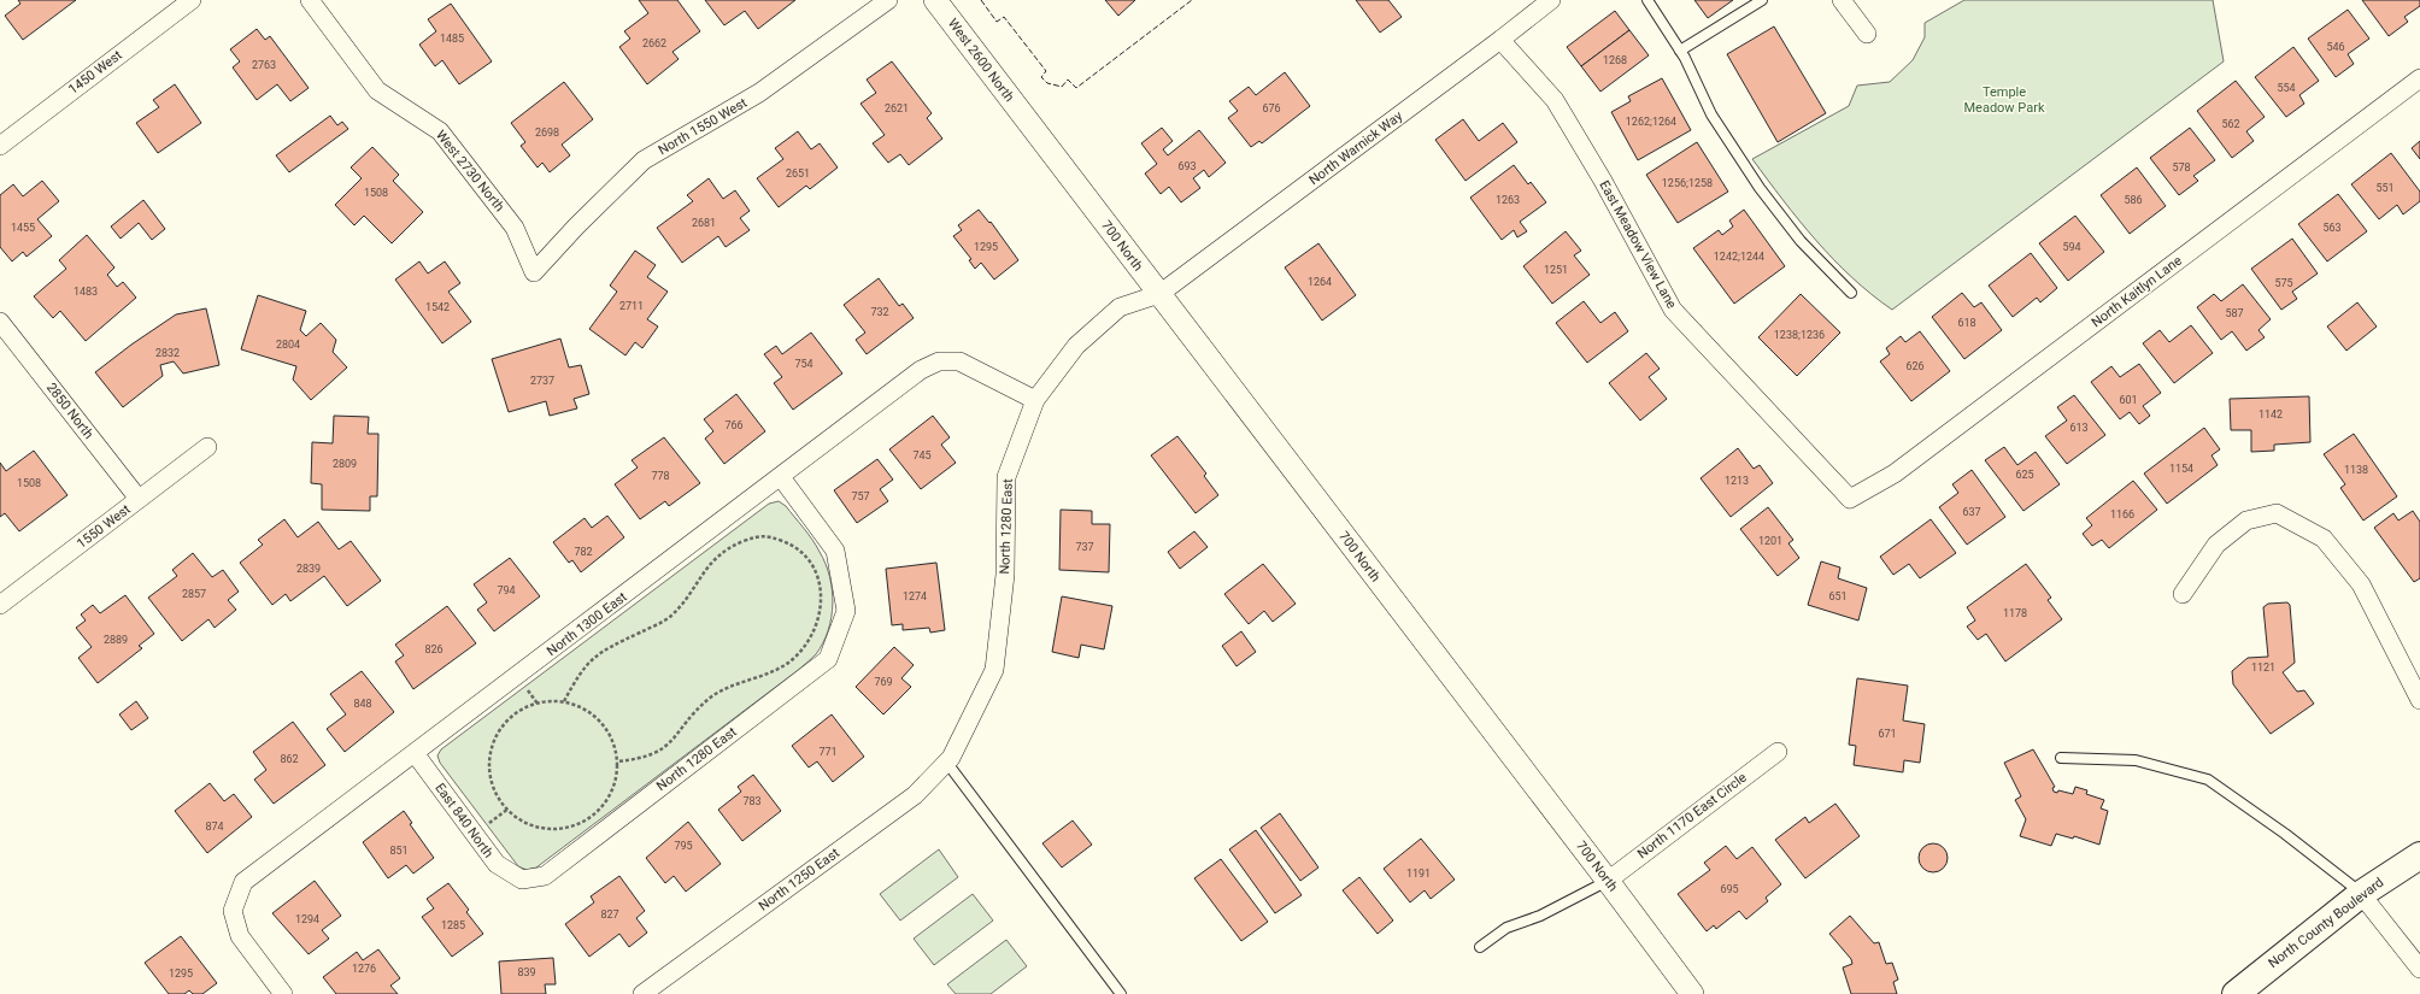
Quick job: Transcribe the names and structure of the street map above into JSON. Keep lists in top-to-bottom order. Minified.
{"streets":{"main road":["North County Boulevard"],"street":["West 2600 North","1450 West","North 1550 West","North Warnick Way","West 2730 North","East Meadow View Lane","700 North","North Kaitlyn Lane","2850 North","1550 West","North 1280 East","North 1300 East","North 1170 East Circle","East 840 North","North 1250 East"]},"crossings":[["West 2600 North","700 North"],["North 1550 West","West 2730 North"],["North Warnick Way","East Meadow View Lane"],["North Warnick Way","700 North"],["North Warnick Way","North 1280 East"],["East Meadow View Lane","North Kaitlyn Lane"],["700 North","North 1280 East"],["700 North","North 1170 East Circle"],["2850 North","1550 West"],["North 1280 East","North 1300 East"],["North 1280 East","East 840 North"],["North 1280 East","North 1250 East"],["North 1300 East","East 840 North"]],"parks":["Temple Meadow Park"],"house_numbers":["1485","2662","546","1268","2763","554","2621","676","1262;1264","562","2698","693","578","2651","1256;1258","551","1508","1263","586","2681","1455","563","1295","594","1242;1244","1251","1264","575","1483","2711","1542","732","587","618","1238;1236","2804","2832","754","626","2737","601","1142","766","613","745","2809","1154","1138","625","778","1213","1508","757","637","1166","1201","737","782","2839","794","2857","1274","651","1178","2889","826","1121","769","848","671","771","862","783","874","795","851","1191","695","827","1294","1285","1276","839","1295"]}
